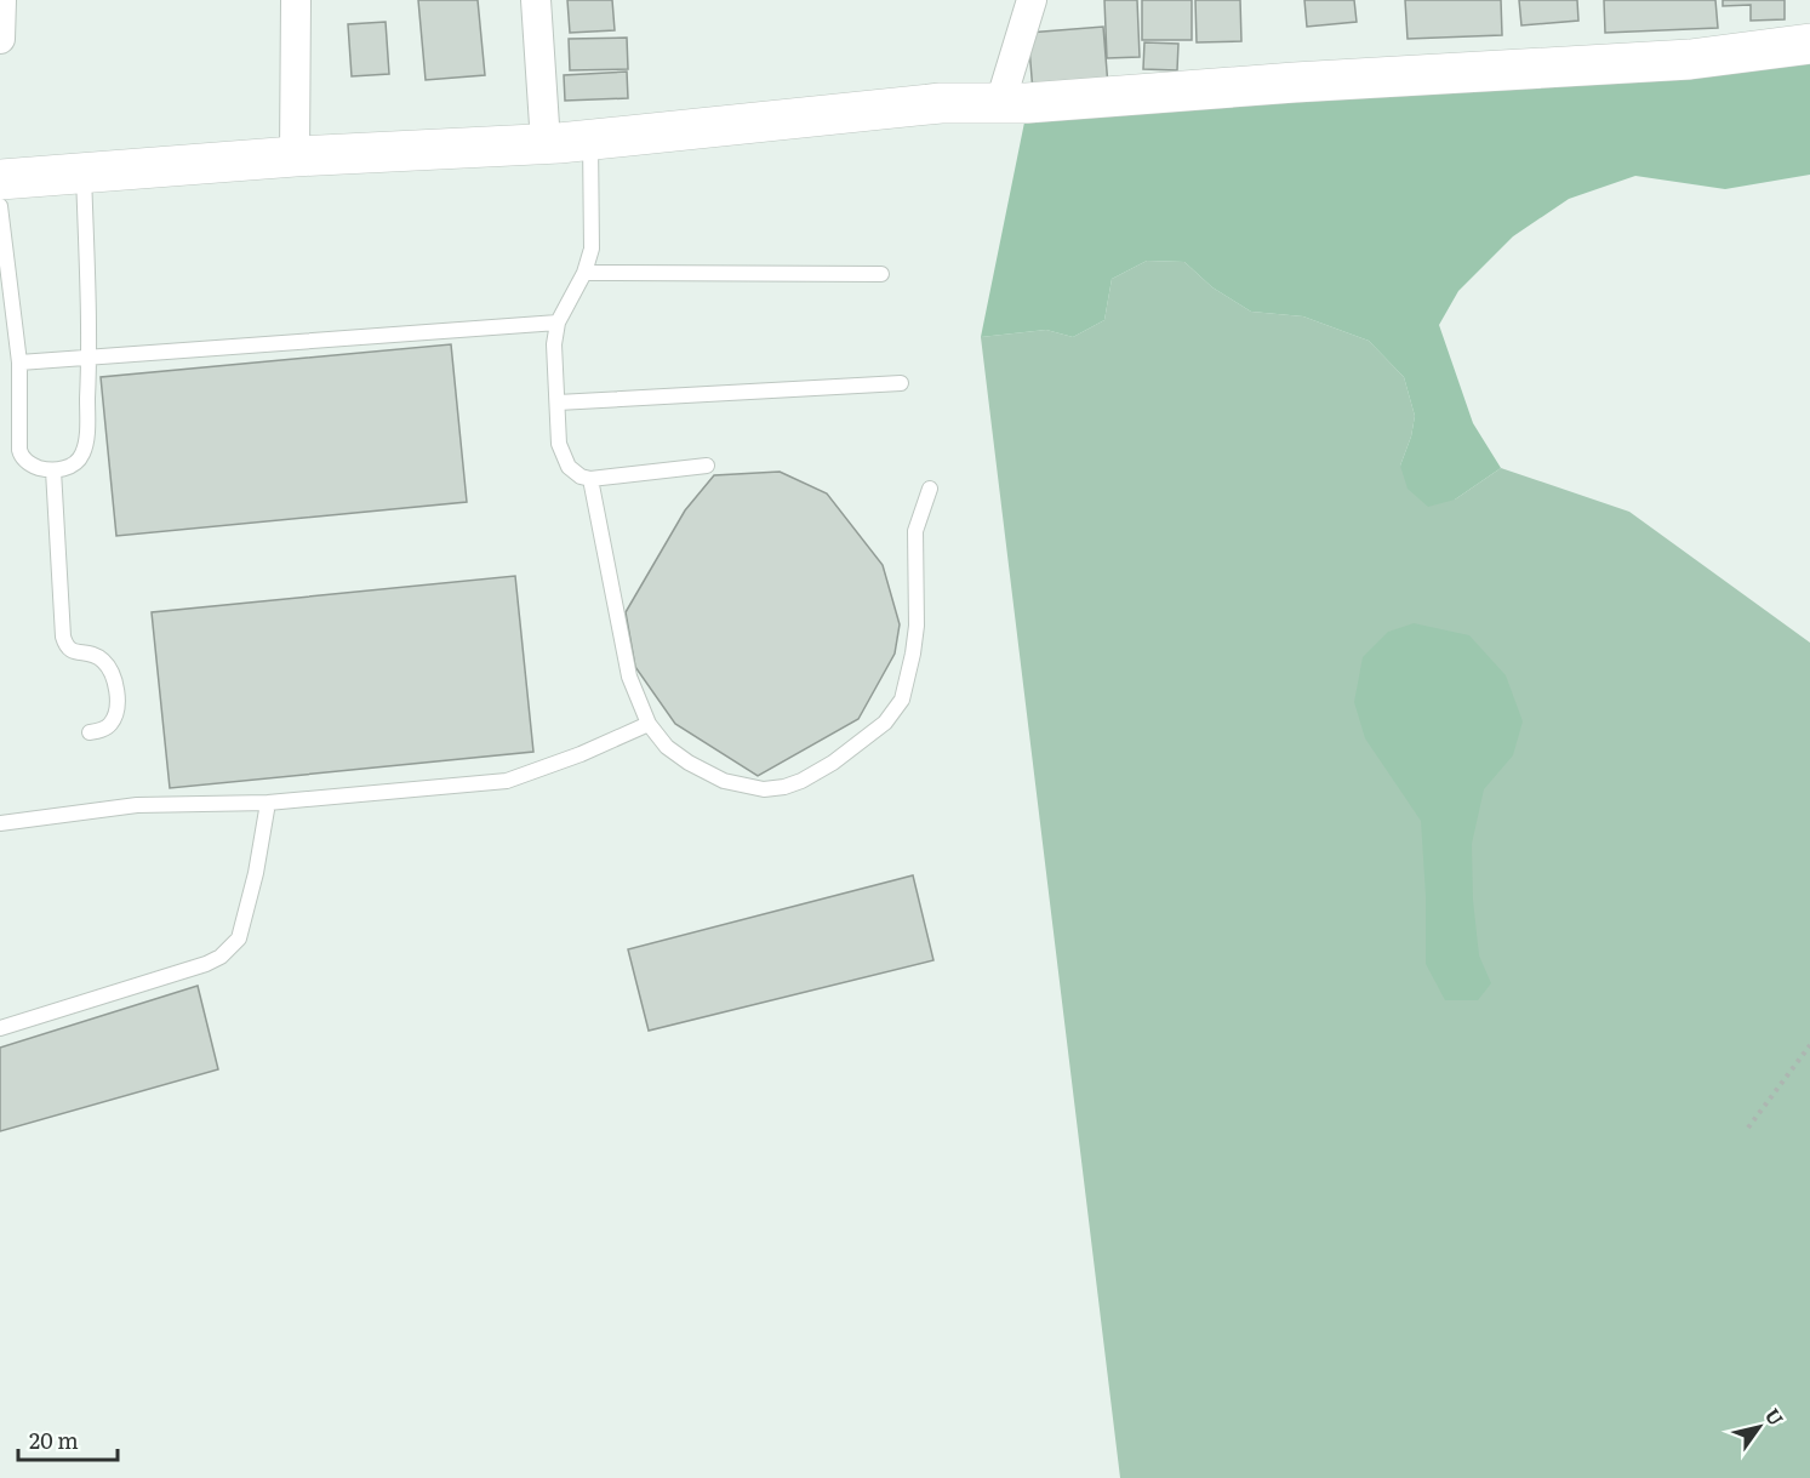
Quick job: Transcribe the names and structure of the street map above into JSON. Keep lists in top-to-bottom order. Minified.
{"scale_bar":"20 m","north":"top right"}
